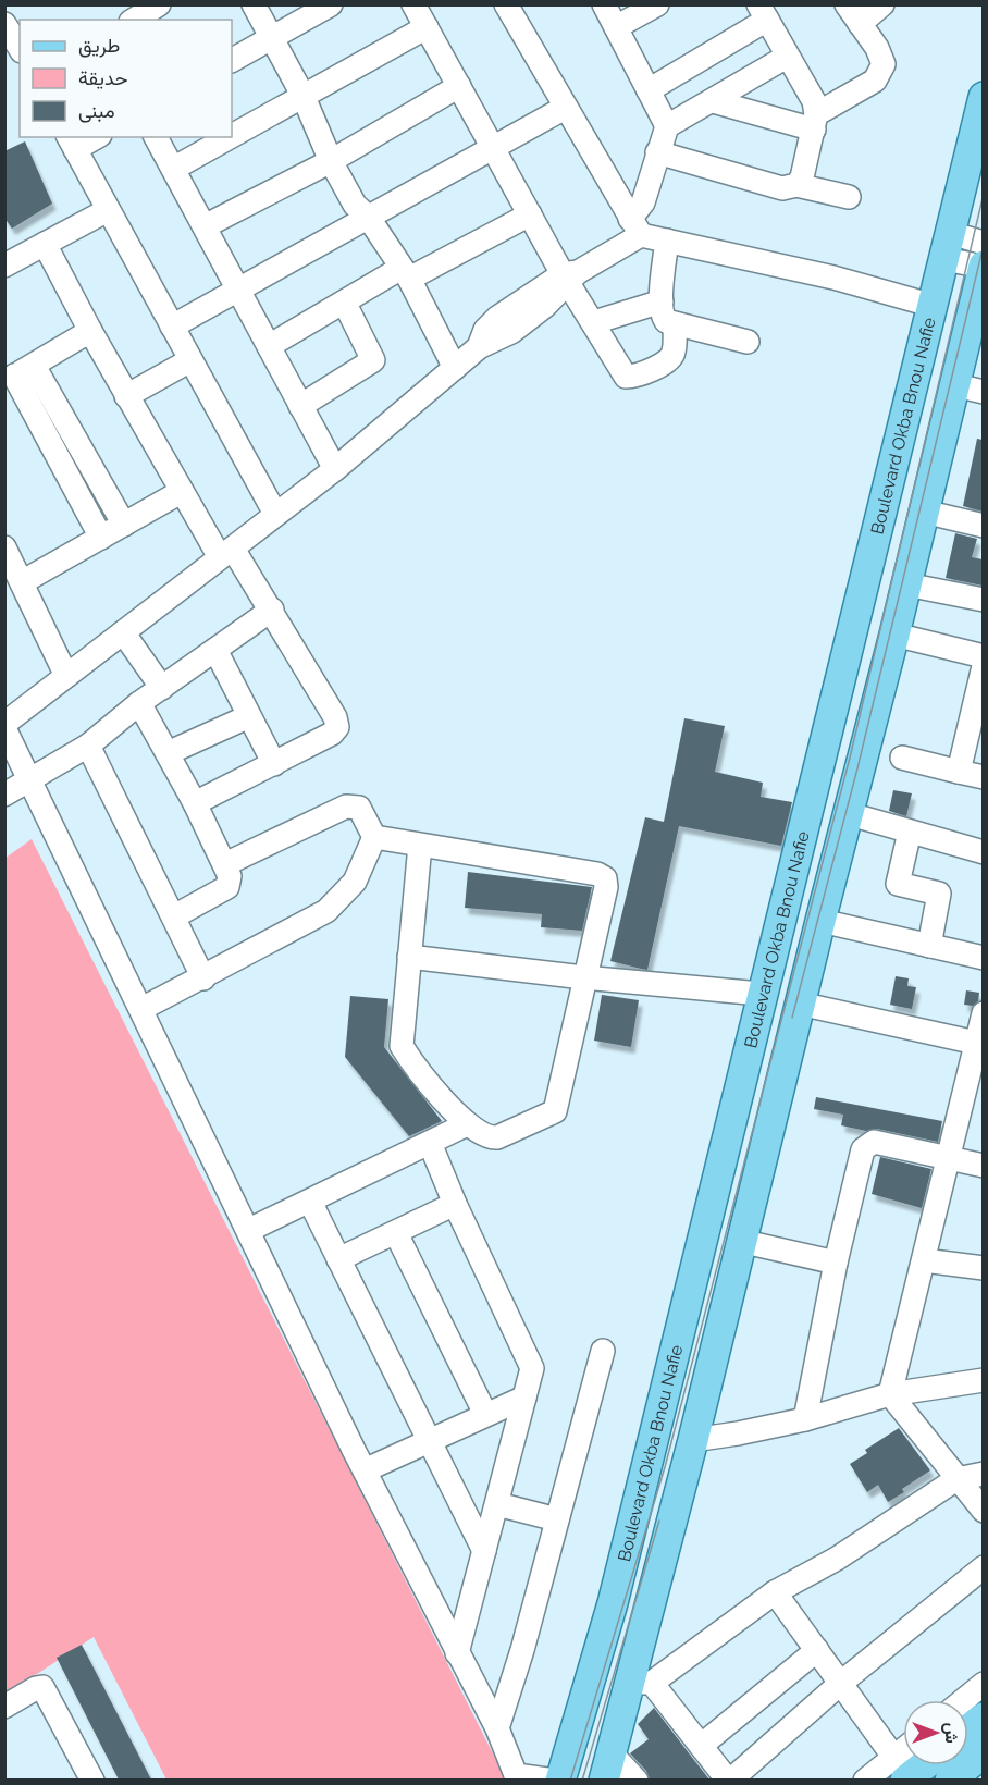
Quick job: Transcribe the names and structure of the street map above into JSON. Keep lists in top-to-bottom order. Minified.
{"streets":{"main road":["Boulevard Okba Bnou Nafie"]},"legend":["طريق","حديقة","مبنى"],"north":"right"}
